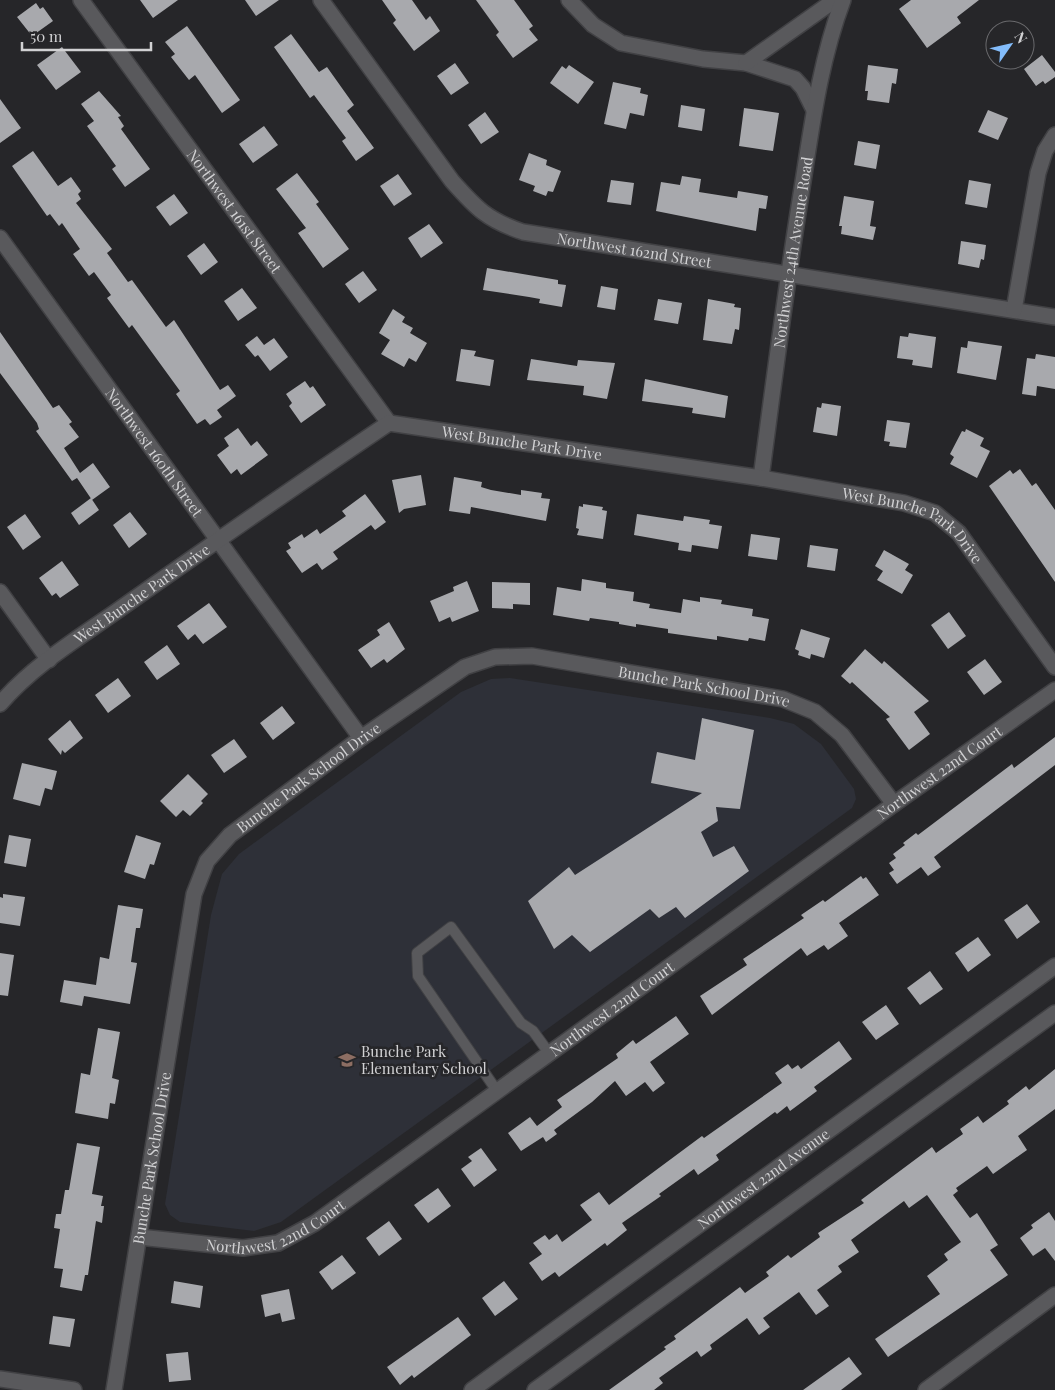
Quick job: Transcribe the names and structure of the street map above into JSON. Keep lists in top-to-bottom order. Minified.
{"streets":{"street":["Northwest 161st Street","Northwest 162nd Street","Northwest 24th Avenue Road","West Bunche Park Drive","Northwest 160th Street","Bunche Park School Drive","Northwest 22nd Court","Northwest 22nd Avenue"]},"crossings":[["Northwest 161st Street","West Bunche Park Drive"],["Northwest 162nd Street","Northwest 24th Avenue Road"],["Northwest 24th Avenue Road","West Bunche Park Drive"],["West Bunche Park Drive","Northwest 160th Street"],["Northwest 160th Street","Bunche Park School Drive"],["Bunche Park School Drive","Northwest 22nd Court"]],"places":{"school or university":["Bunche Park Elementary School"]},"scale_bar":"50 m","north":"top right"}
